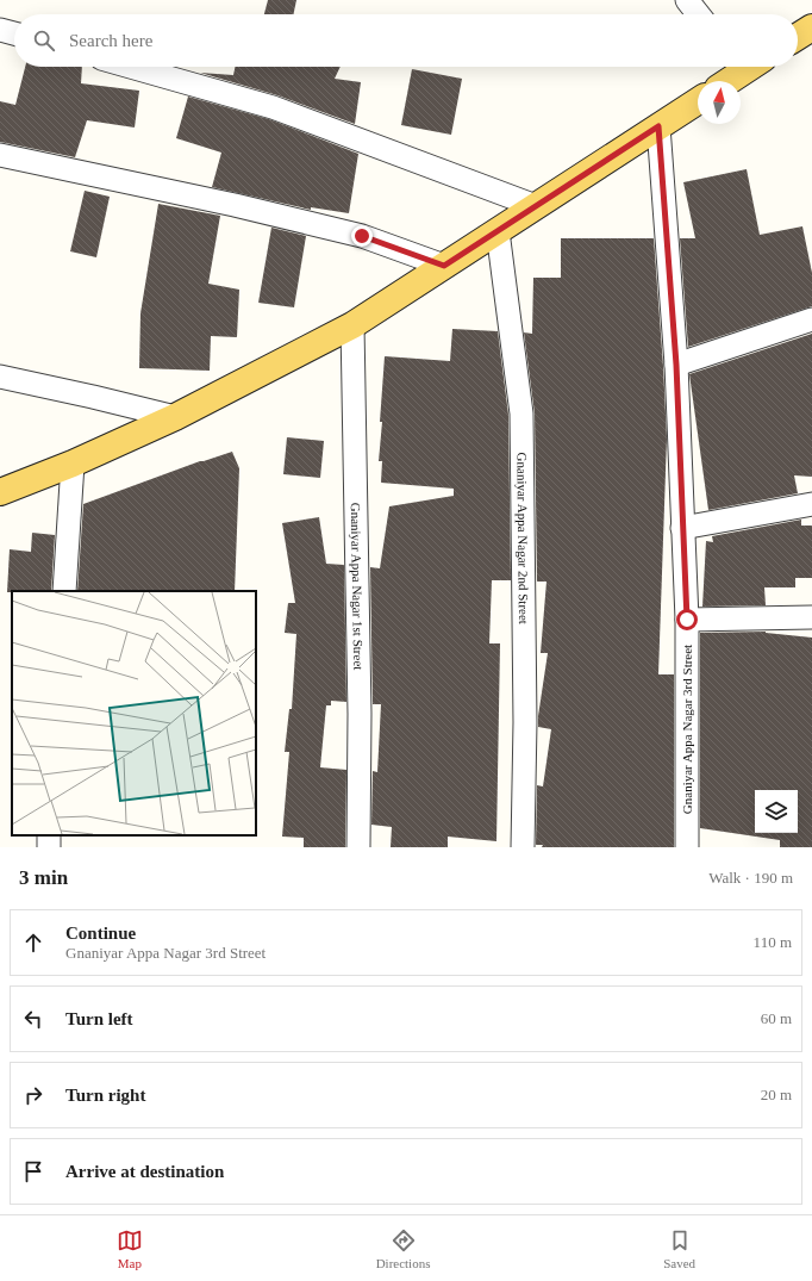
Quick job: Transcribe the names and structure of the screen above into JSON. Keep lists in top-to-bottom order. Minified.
{"streets":{"street":["Gnaniyar Appa Nagar 2nd Street","Gnaniyar Appa Nagar 1st Street","Gnaniyar Appa Nagar 3rd Street"]},"north":"top","page":{"search":"Search here","heading":["3 min","Walk · 190 m"],"list":[["Continue","Gnaniyar Appa Nagar 3rd Street","110 m"],["Turn left","60 m"],["Turn right","20 m"],"Arrive at destination"],"nav":["Map","Directions","Saved"]}}
